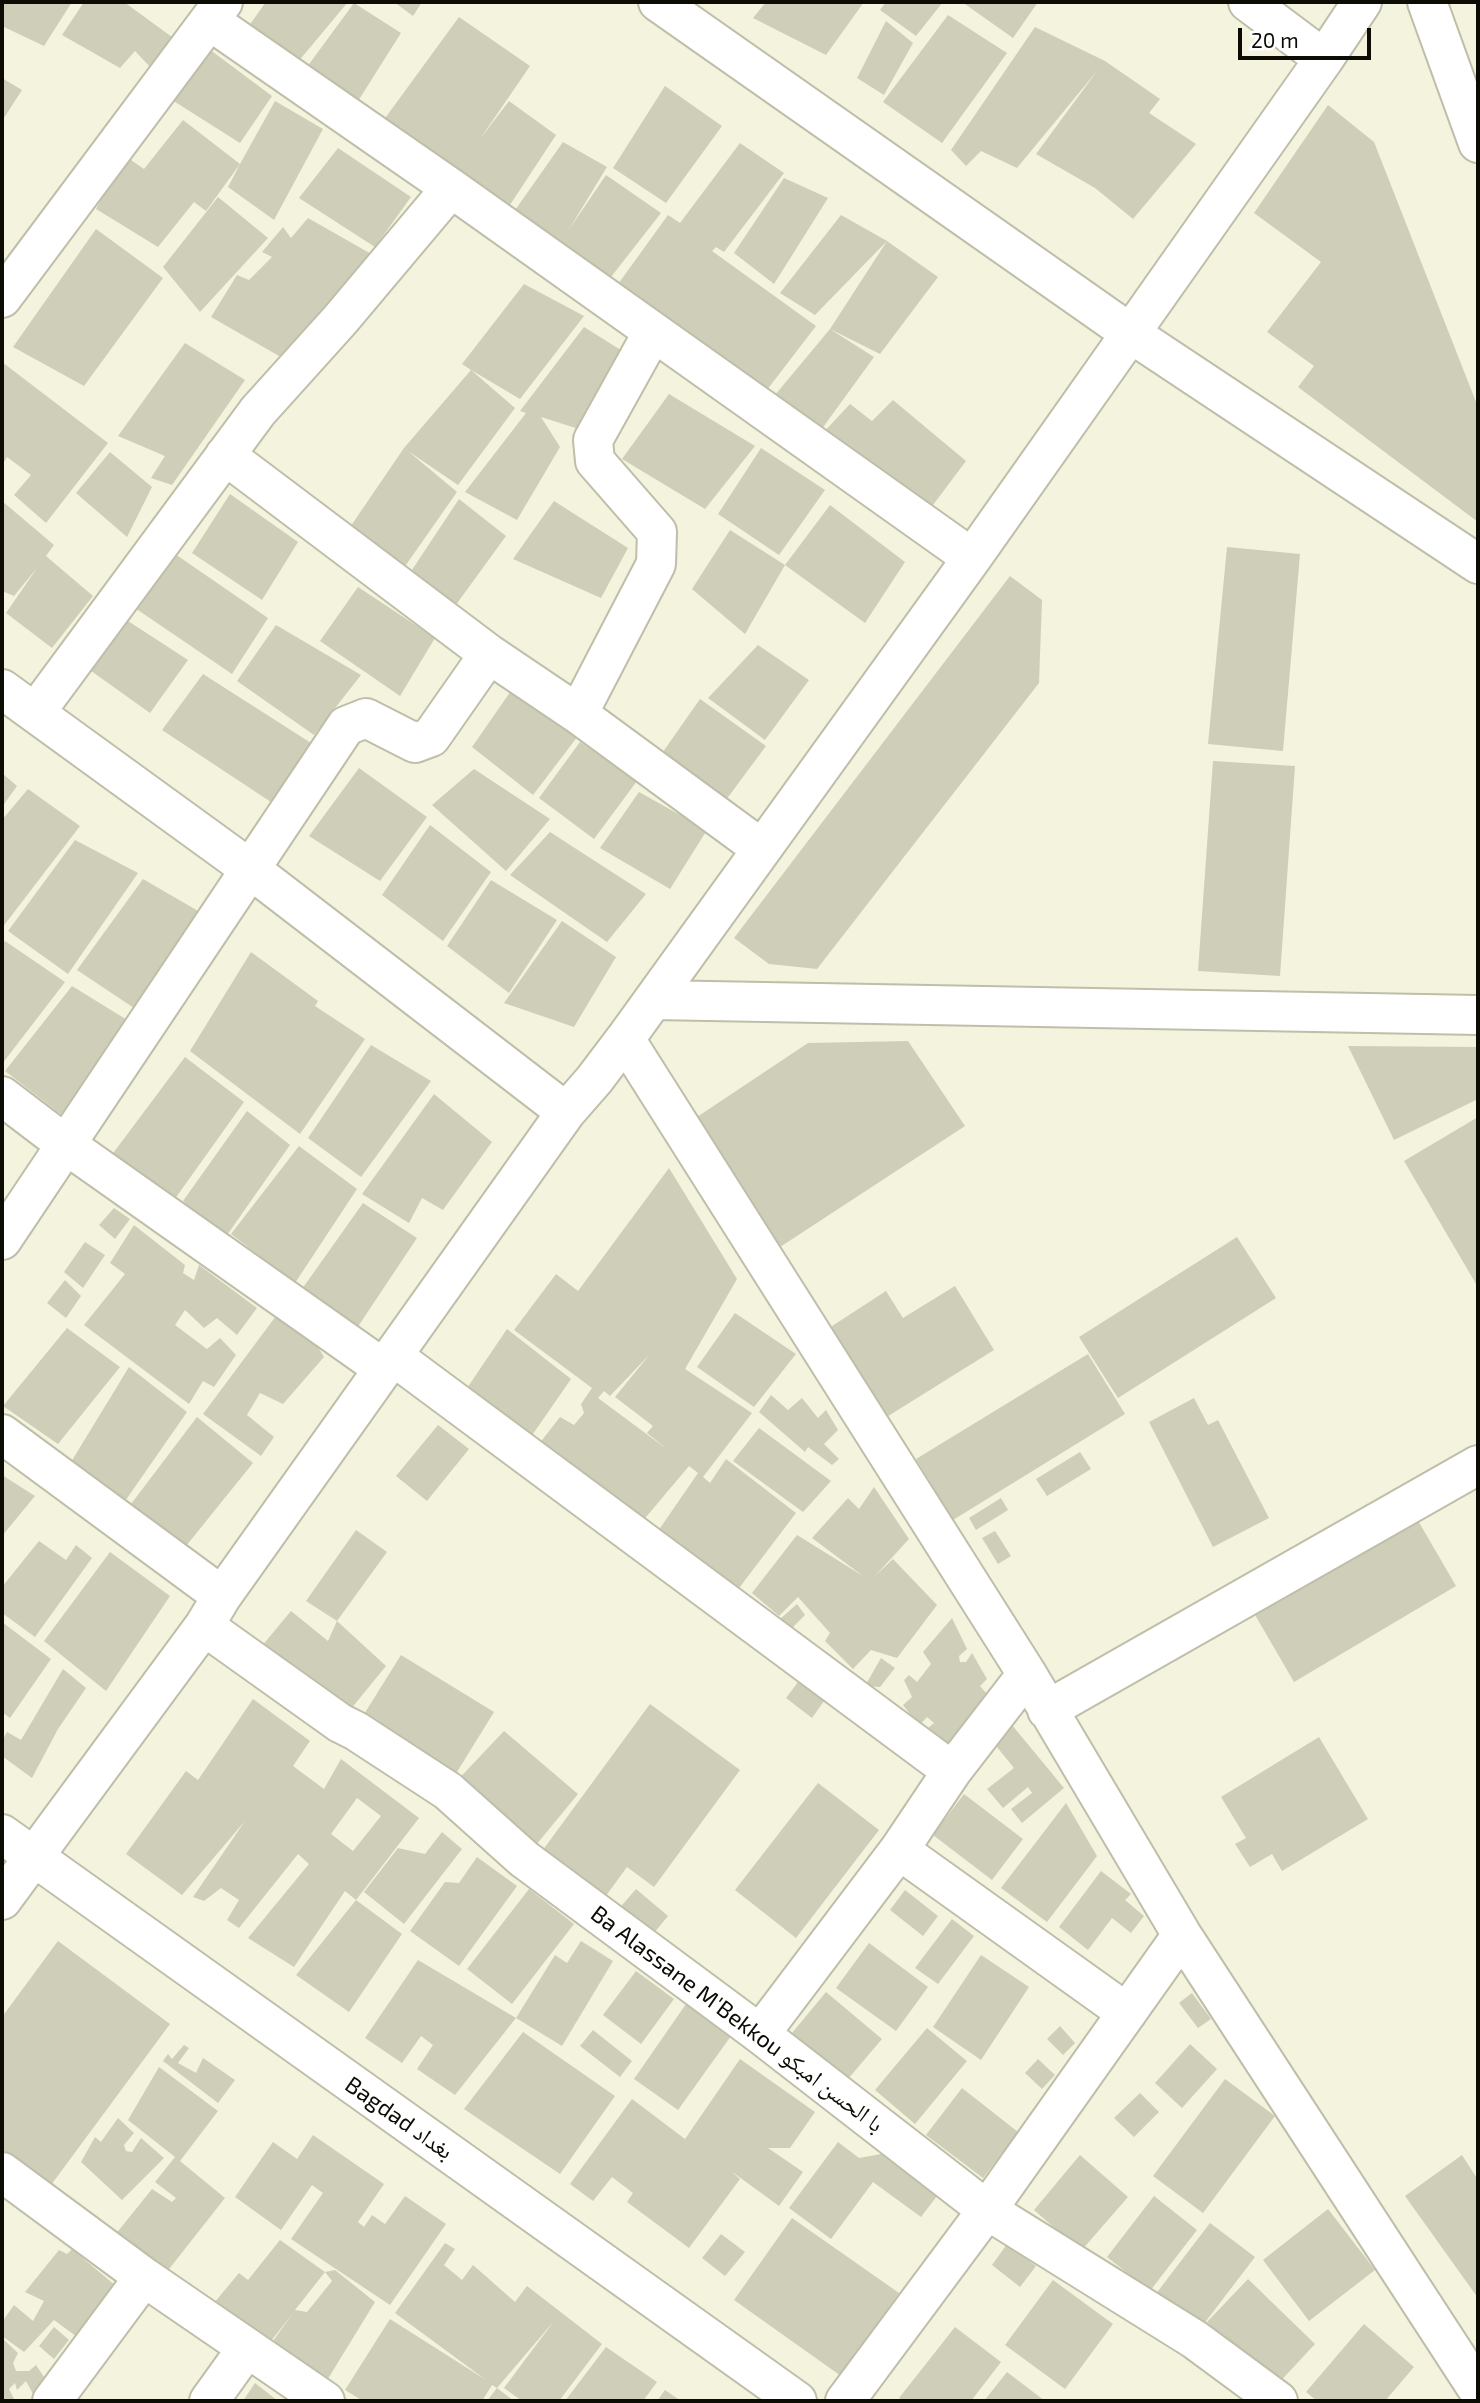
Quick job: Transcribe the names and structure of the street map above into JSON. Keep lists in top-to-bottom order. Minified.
{"streets":{"street":["Ba Alassane M'Bekkou با الحسن امبكو","Bagdad بغداد"]},"scale_bar":"20 m"}
